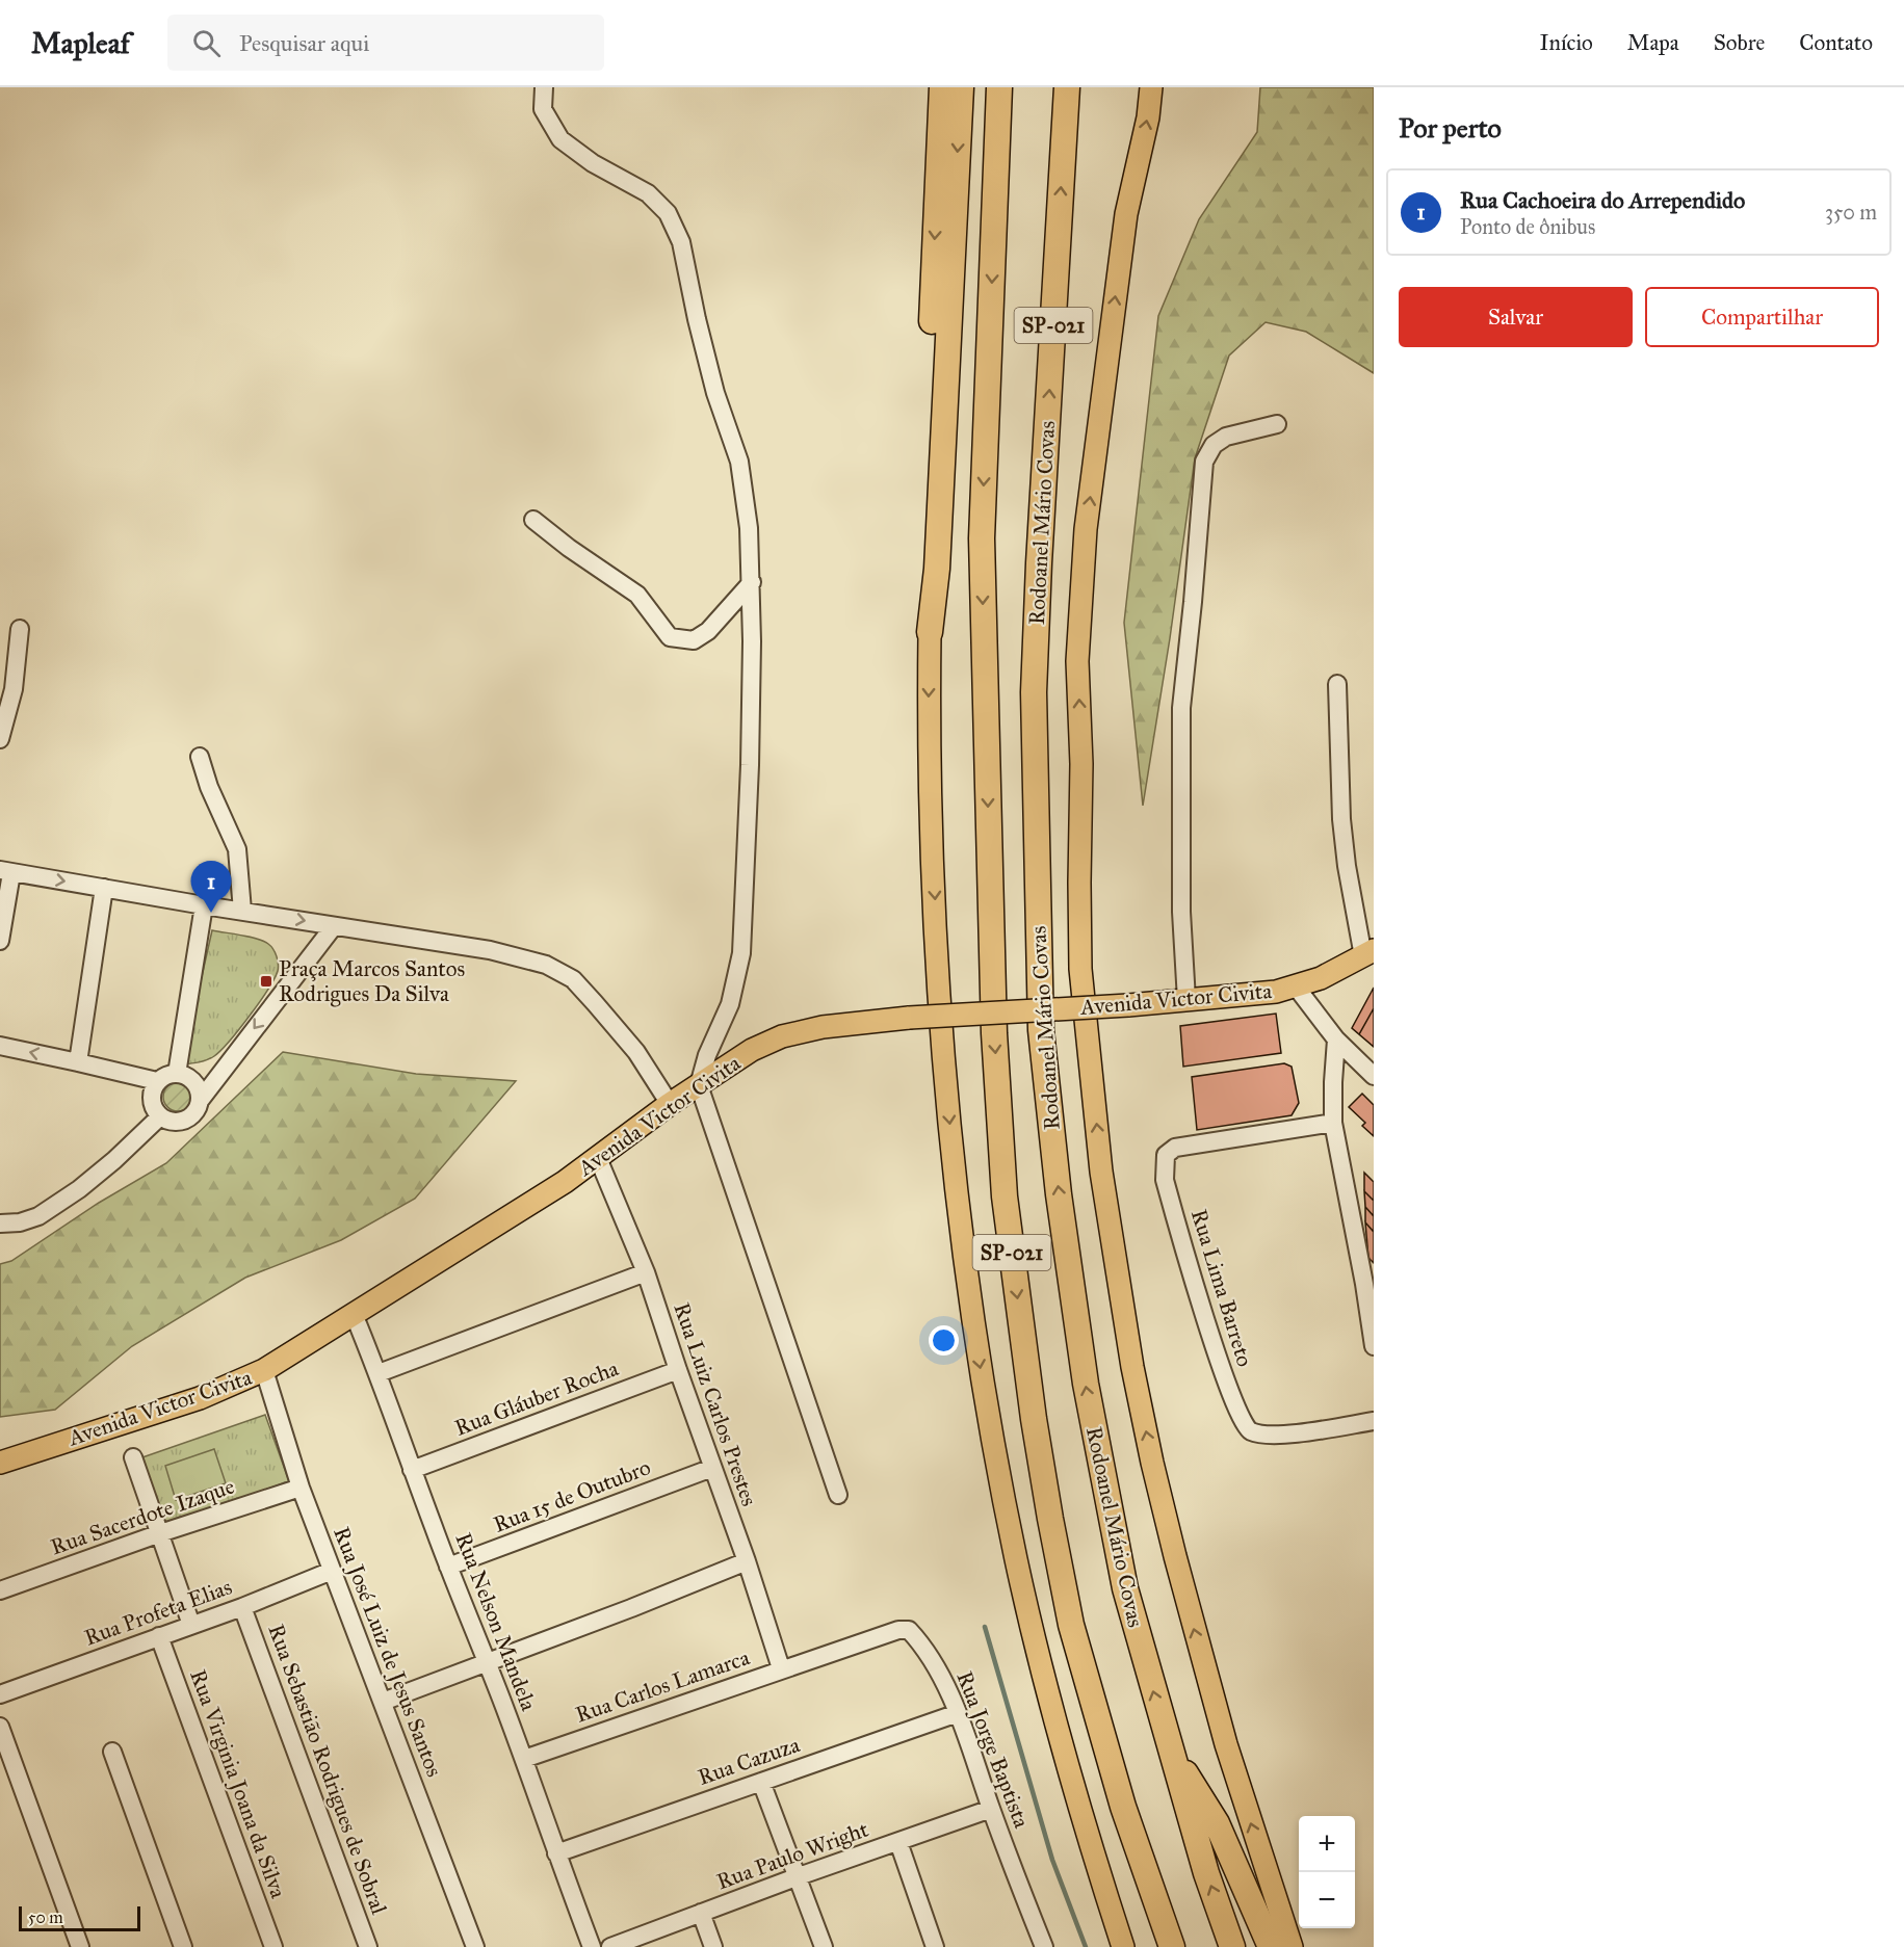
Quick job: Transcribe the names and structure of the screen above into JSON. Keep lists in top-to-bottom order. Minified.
{"streets":{"highway":["SP-021","Rodoanel Mário Covas"],"main road":["Avenida Victor Civita"],"street":["Rua Lima Barreto","Rua Gláuber Rocha","Rua Luiz Carlos Prestes","Rua 15 de Outubro","Rua Sacerdote Izaque","Rua Profeta Elias","Rua Nelson Mandela","Rua José Luiz de Jesus Santos","Rua Carlos Lamarca","Rua Jorge Baptista","Rua Cazuza","Rua Sebastião Rodrigues de Sobral","Rua Virginia Joana da Silva","Rua Paulo Wright"]},"crossings":[["Avenida Victor Civita","Rua Luiz Carlos Prestes"],["Avenida Victor Civita","Rua Nelson Mandela"],["Avenida Victor Civita","Rua José Luiz de Jesus Santos"],["Rua Gláuber Rocha","Rua Luiz Carlos Prestes"],["Rua Gláuber Rocha","Rua Nelson Mandela"],["Rua Luiz Carlos Prestes","Rua 15 de Outubro"],["Rua Luiz Carlos Prestes","Rua Carlos Lamarca"],["Rua Luiz Carlos Prestes","Rua Jorge Baptista"],["Rua 15 de Outubro","Rua Nelson Mandela"],["Rua Sacerdote Izaque","Rua José Luiz de Jesus Santos"],["Rua Profeta Elias","Rua José Luiz de Jesus Santos"],["Rua Profeta Elias","Rua Sebastião Rodrigues de Sobral"],["Rua Profeta Elias","Rua Virginia Joana da Silva"],["Rua Nelson Mandela","Rua Carlos Lamarca"],["Rua Nelson Mandela","Rua Cazuza"],["Rua Carlos Lamarca","Rua Jorge Baptista"],["Rua Jorge Baptista","Rua Cazuza"],["Rua Jorge Baptista","Rua Paulo Wright"]],"places":{"transit":["Praça Marcos Santos Rodrigues Da Silva"]},"scale_bar":"50 m","page":{"header":"Mapleaf","search":"Pesquisar aqui","nav":["Início","Mapa","Sobre","Contato"],"heading":"Por perto","list":[{"mark":"1","name":"Rua Cachoeira do Arrependido","note":"Ponto de ônibus","value":"350 m"}],"buttons":["Salvar","Compartilhar"],"pins":"1","map_buttons":["+","−"],"scale":"50 m"}}
